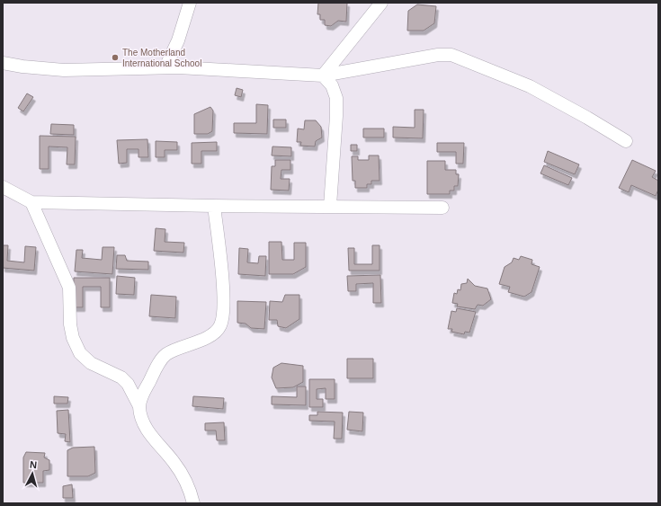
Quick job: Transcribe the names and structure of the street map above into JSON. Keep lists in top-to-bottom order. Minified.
{"places":["The Motherland International School"],"north":"top"}
